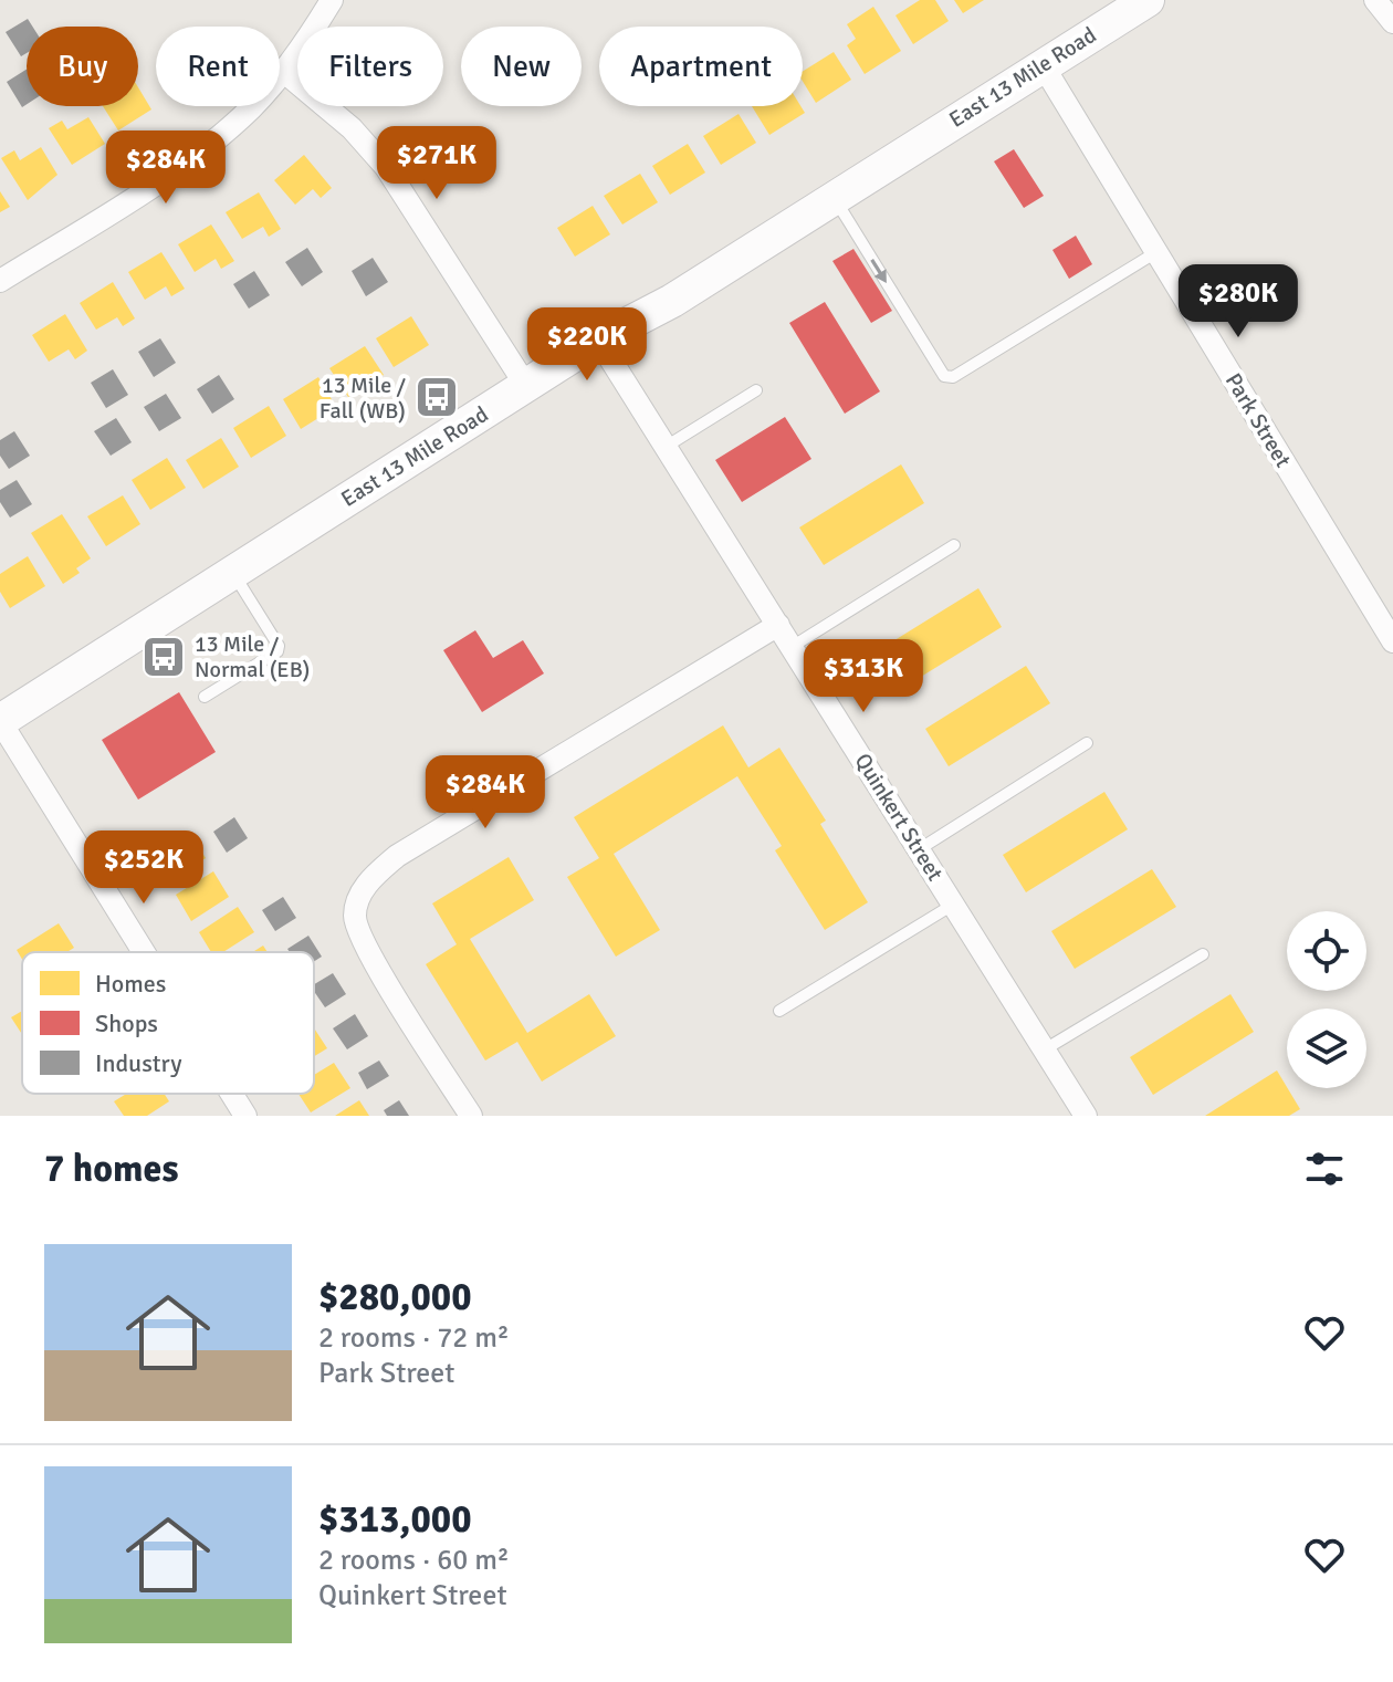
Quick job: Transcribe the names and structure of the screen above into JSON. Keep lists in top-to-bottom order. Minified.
{"streets":{"main road":["East 13 Mile Road"],"street":["Park Street","Quinkert Street"]},"crossings":[["East 13 Mile Road","Park Street"],["East 13 Mile Road","Quinkert Street"]],"places":{"bus stop":["13 Mile / Fall (WB)","13 Mile / Normal (EB)"]},"legend":["Homes","Shops","Industry"],"page":{"chip":["Buy","Rent","Filters","New","Apartment"],"price":["$271K","$284K","$280K","$220K","$313K","$284K","$252K"],"heading":"7 homes","list":[{"name":"$280,000","note":"2 rooms · 72 m² · Park Street"},{"name":"$313,000","note":"2 rooms · 60 m² · Quinkert Street"}]}}
